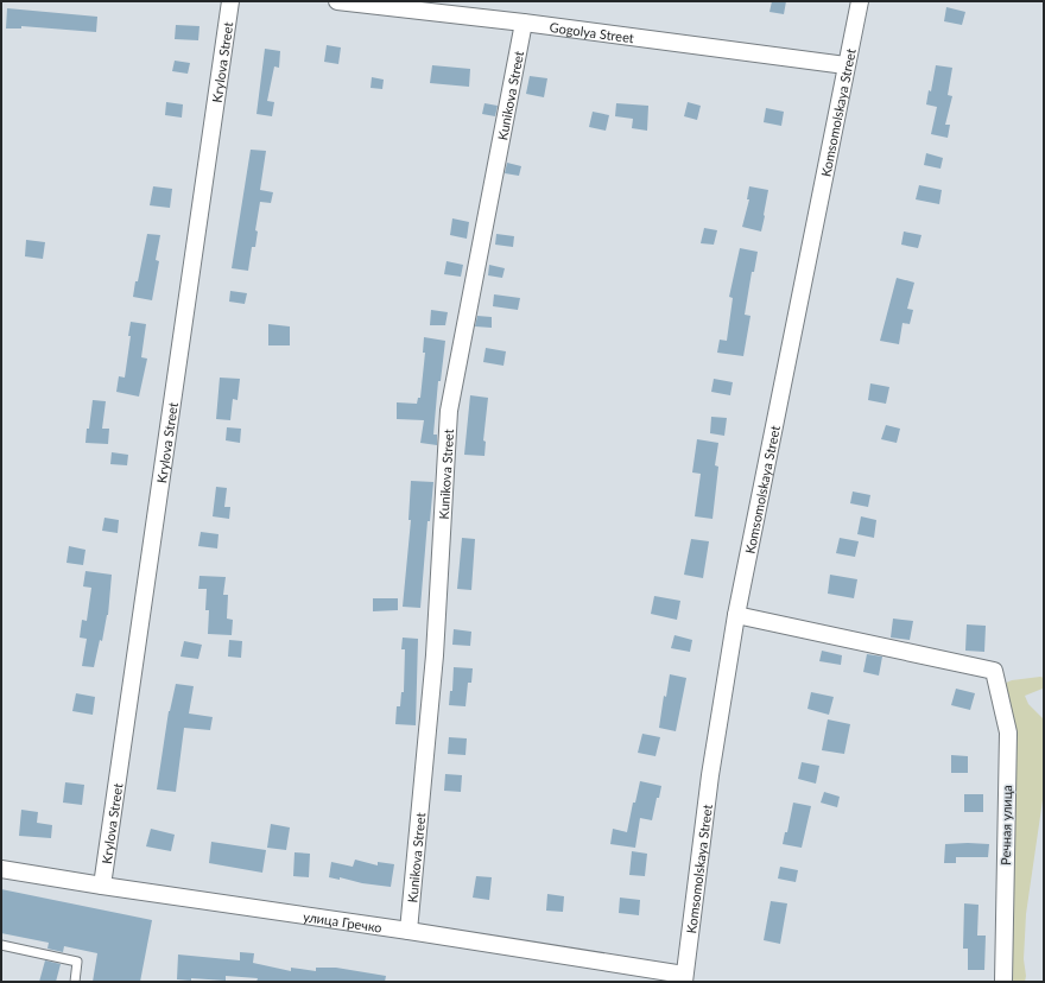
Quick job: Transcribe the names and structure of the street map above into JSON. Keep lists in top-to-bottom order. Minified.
{"streets":{"street":["Gogolya Street","Krylova Street","Kunikova Street","Komsomolskaya Street","Речная улица","улица Гречко"]},"crossings":[["Gogolya Street","Kunikova Street"],["Gogolya Street","Komsomolskaya Street"],["Krylova Street","улица Гречко"],["Kunikova Street","улица Гречко"],["Komsomolskaya Street","Речная улица"],["Komsomolskaya Street","улица Гречко"]]}
